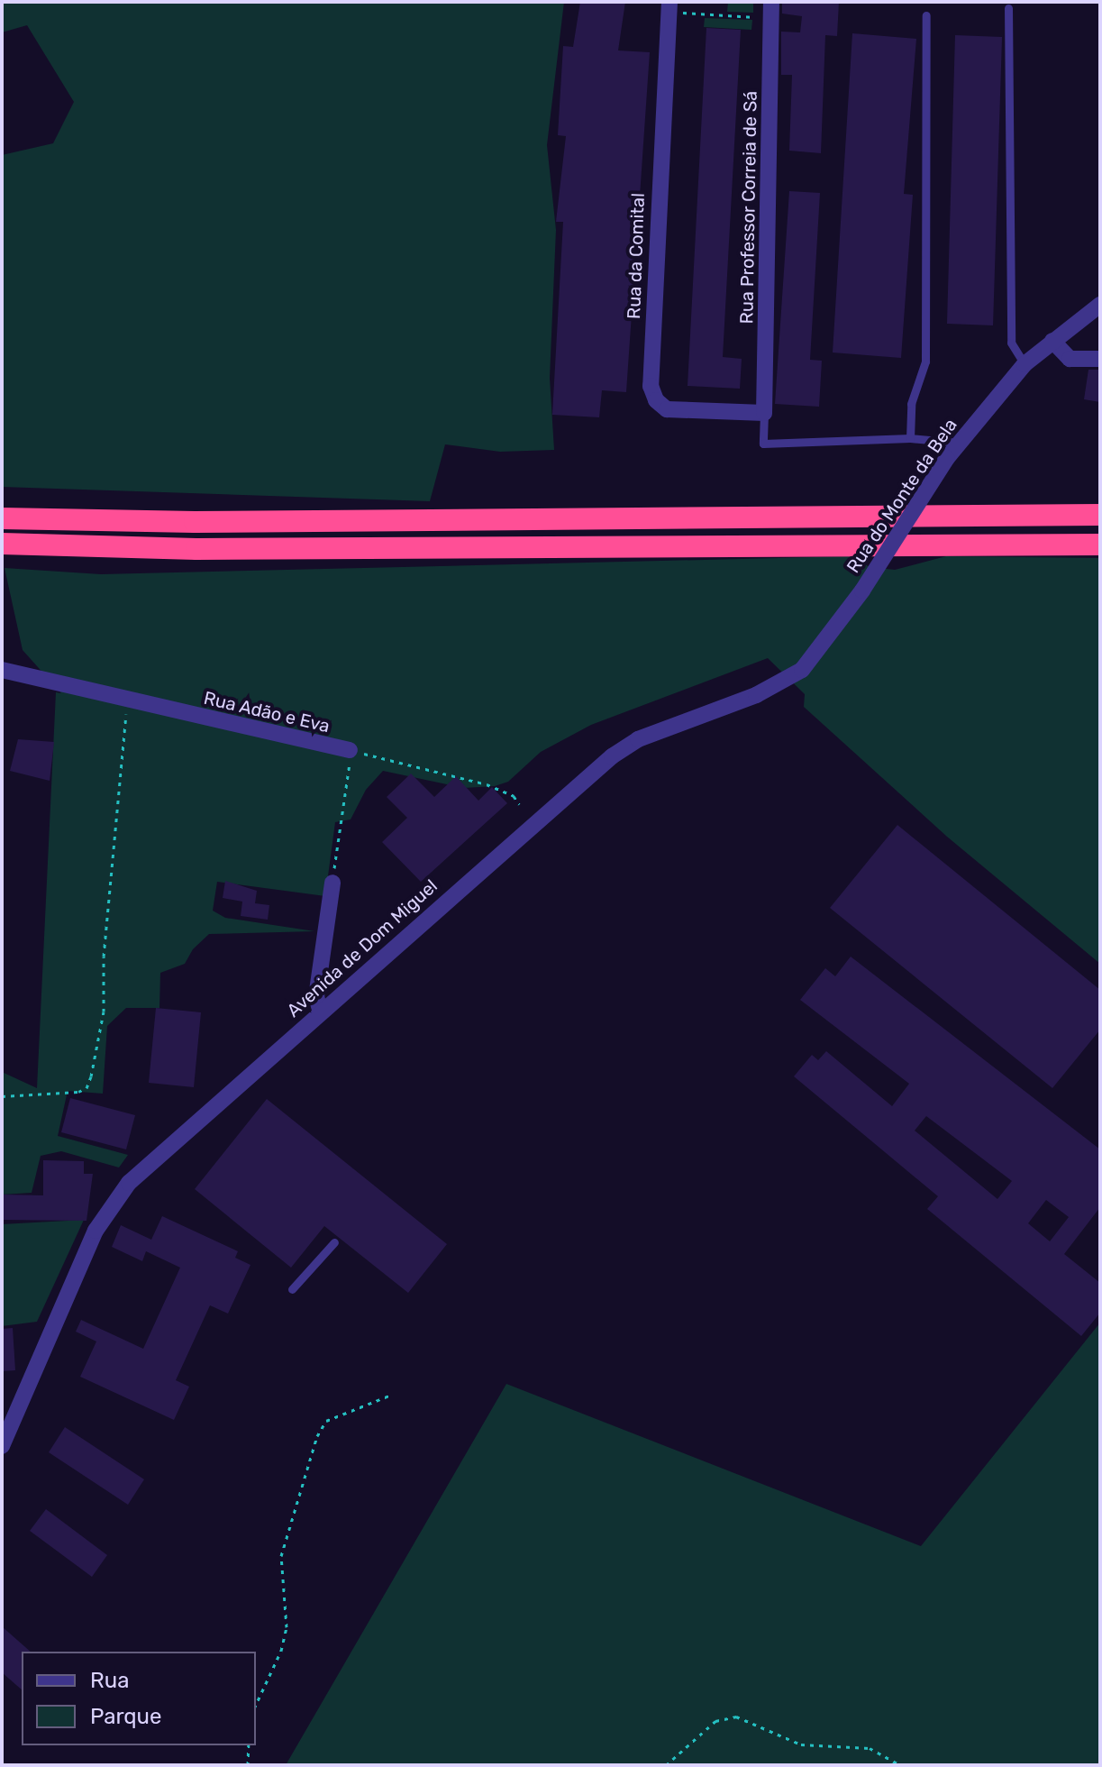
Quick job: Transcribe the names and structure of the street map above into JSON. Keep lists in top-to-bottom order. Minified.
{"streets":{"street":["Rua Professor Correia de Sá","Rua da Comital","Rua do Monte da Bela","Rua Adão e Eva","Avenida de Dom Miguel"]},"crossings":[["Rua Professor Correia de Sá","Rua da Comital"],["Rua do Monte da Bela","Avenida de Dom Miguel"]],"legend":["Rua","Parque"]}
